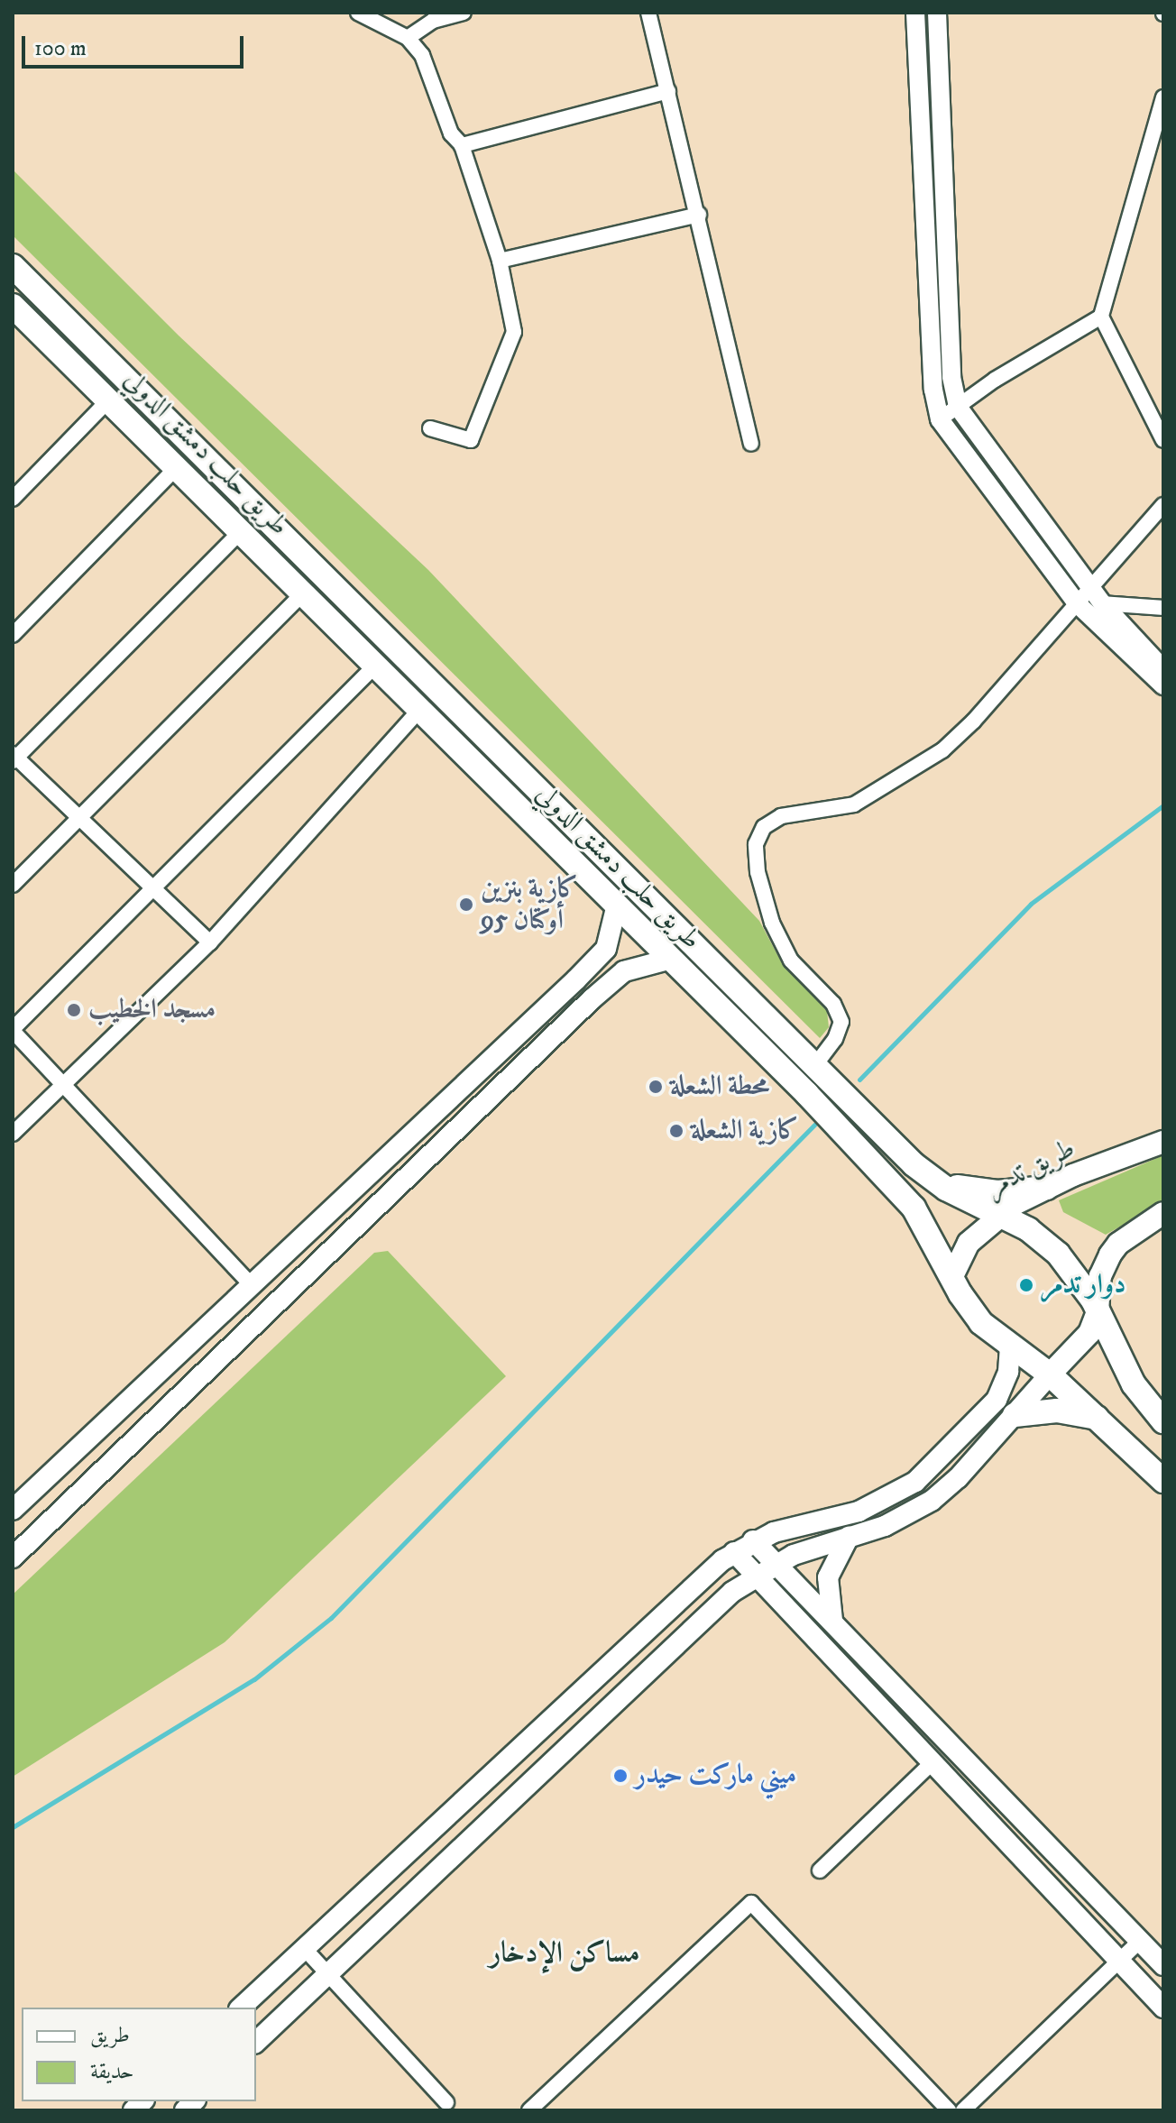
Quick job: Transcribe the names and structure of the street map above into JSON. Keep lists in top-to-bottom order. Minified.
{"streets":{"highway":["طريق حلب دمشق الدولي"],"main road":["طريق تدمر"]},"crossings":[["طريق حلب دمشق الدولي","طريق تدمر"]],"districts":["مساكن الإدخار"],"places":["كازية بنزين أوكتان 95","مسجد الخطيب","محطة الشعلة","كازية الشعلة","دوار تدمر","ميني ماركت حيدر"],"legend":["طريق","حديقة"],"scale_bar":"100 m"}
